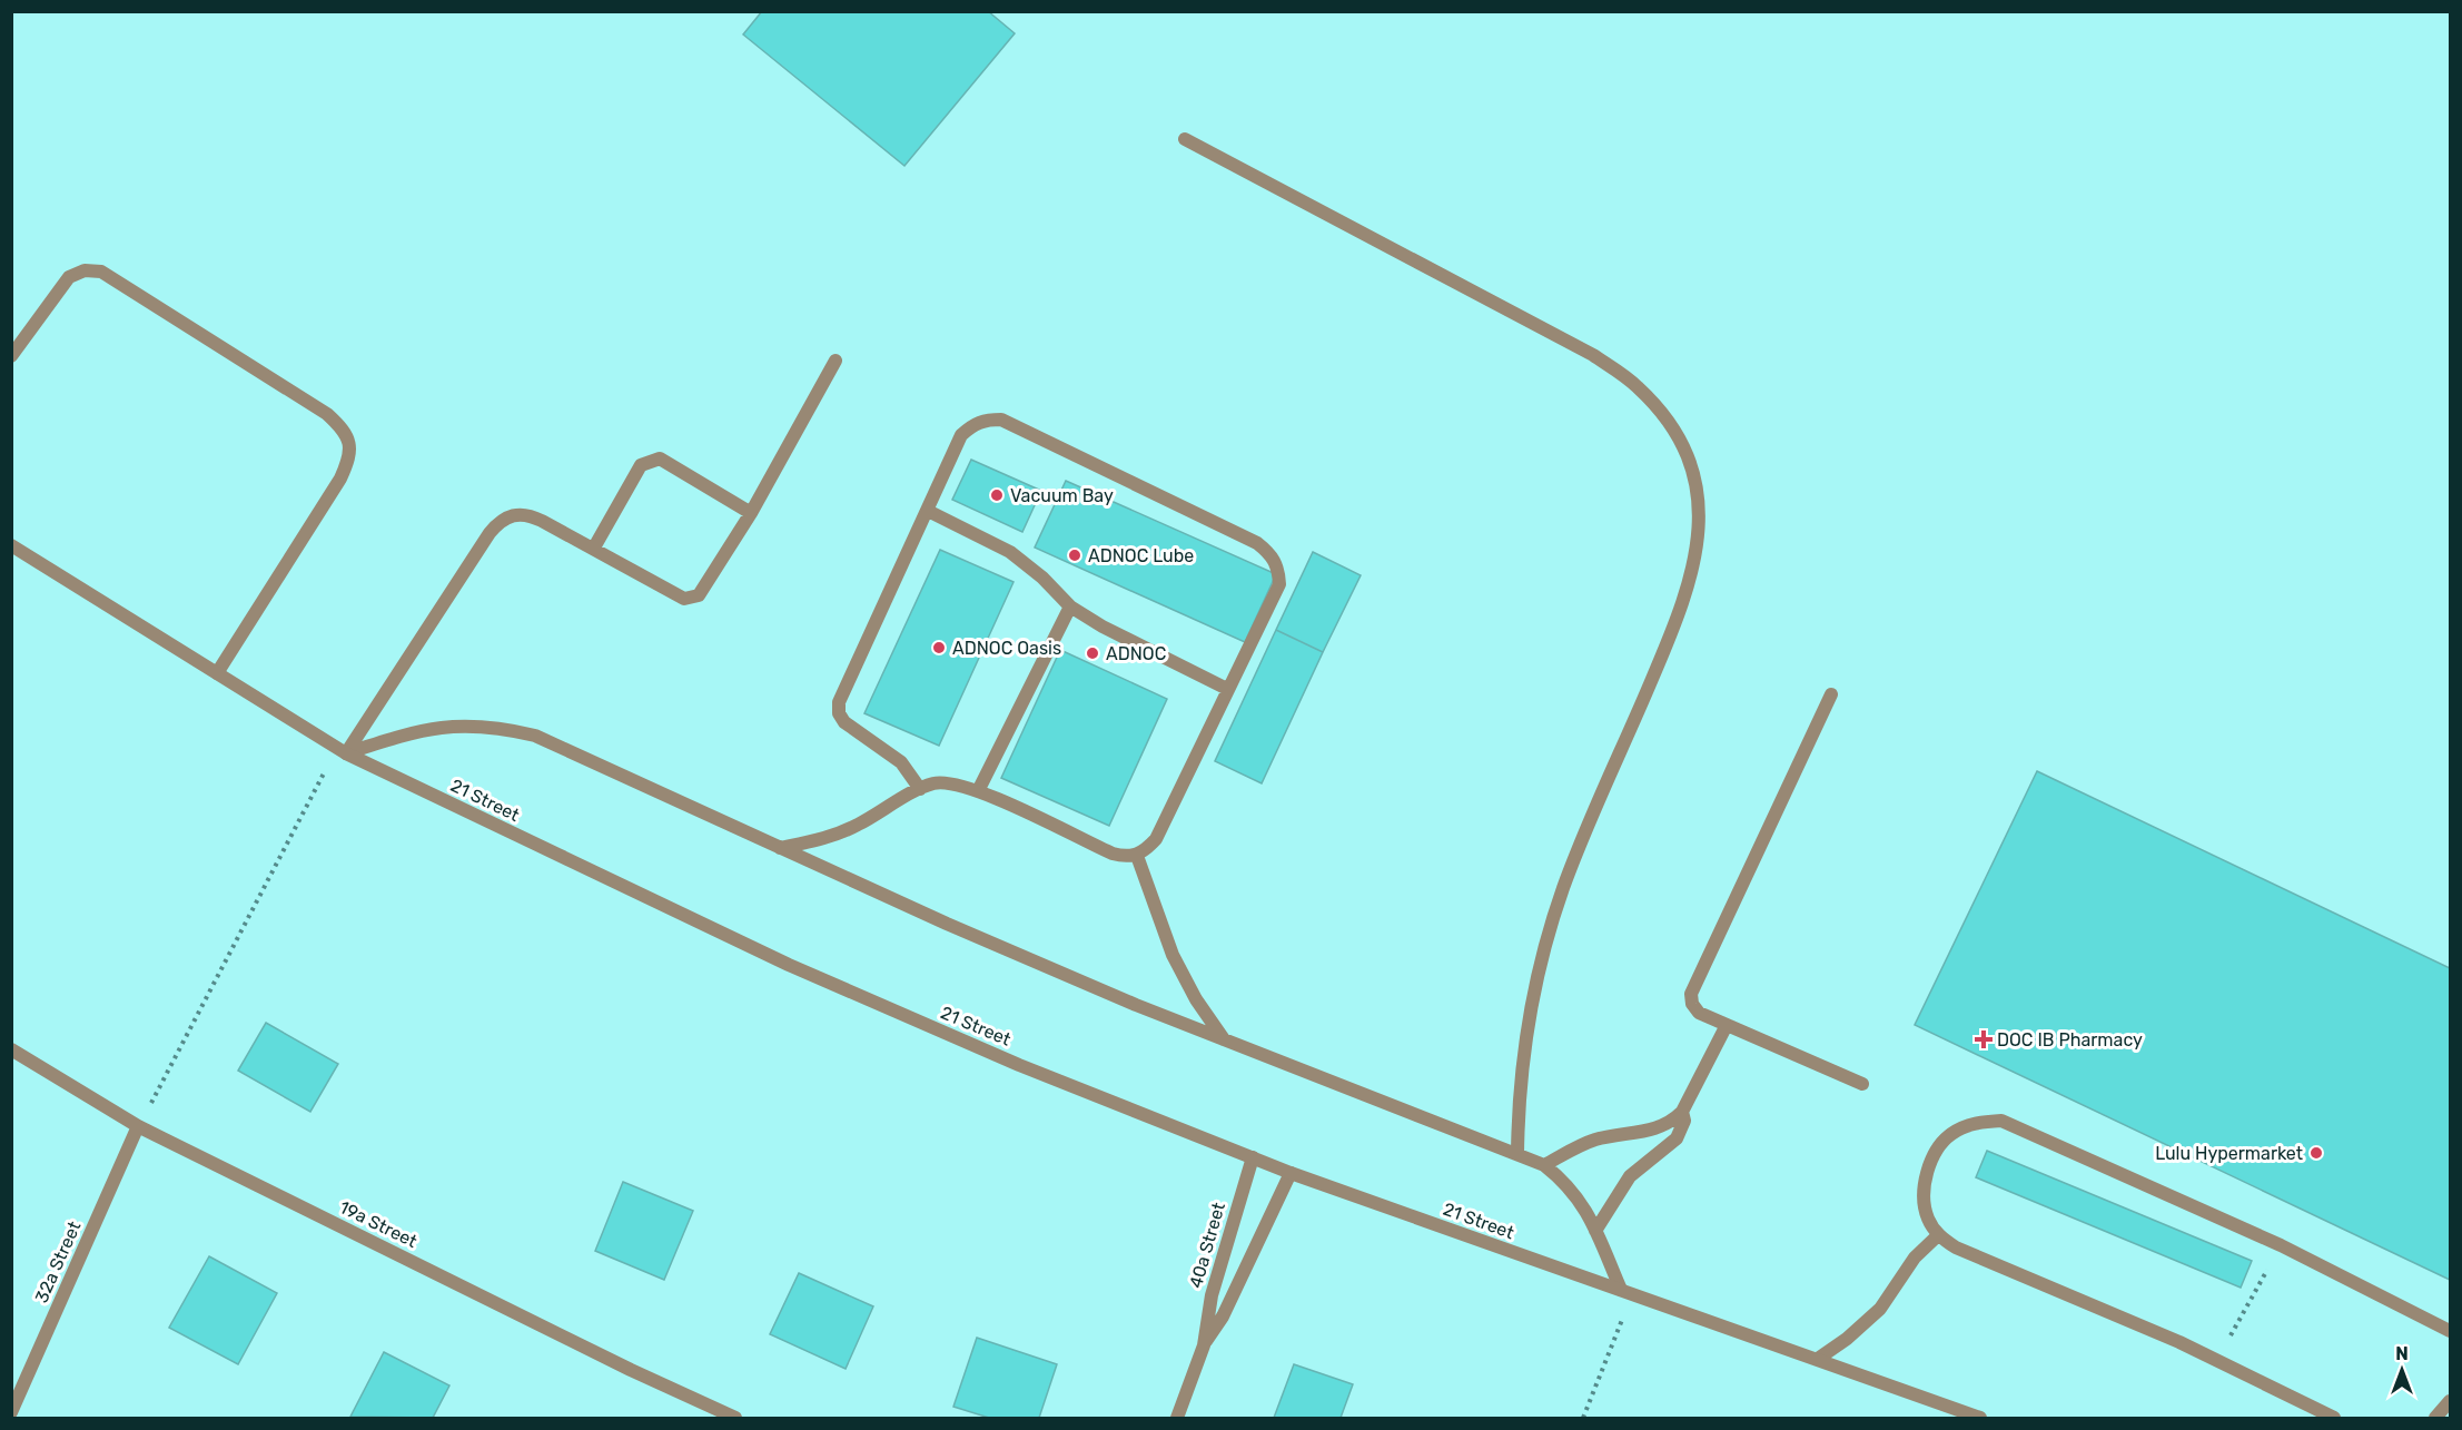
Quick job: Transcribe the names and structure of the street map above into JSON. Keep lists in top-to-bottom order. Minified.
{"streets":{"street":["21 Street","19a Street","40a Street","32a Street"]},"crossings":[["21 Street","40a Street"],["19a Street","32a Street"]],"places":{"other":["Vacuum Bay","ADNOC Lube","ADNOC Oasis","ADNOC","Lulu Hypermarket"],"health":["DOC IB Pharmacy"]},"north":"top"}
